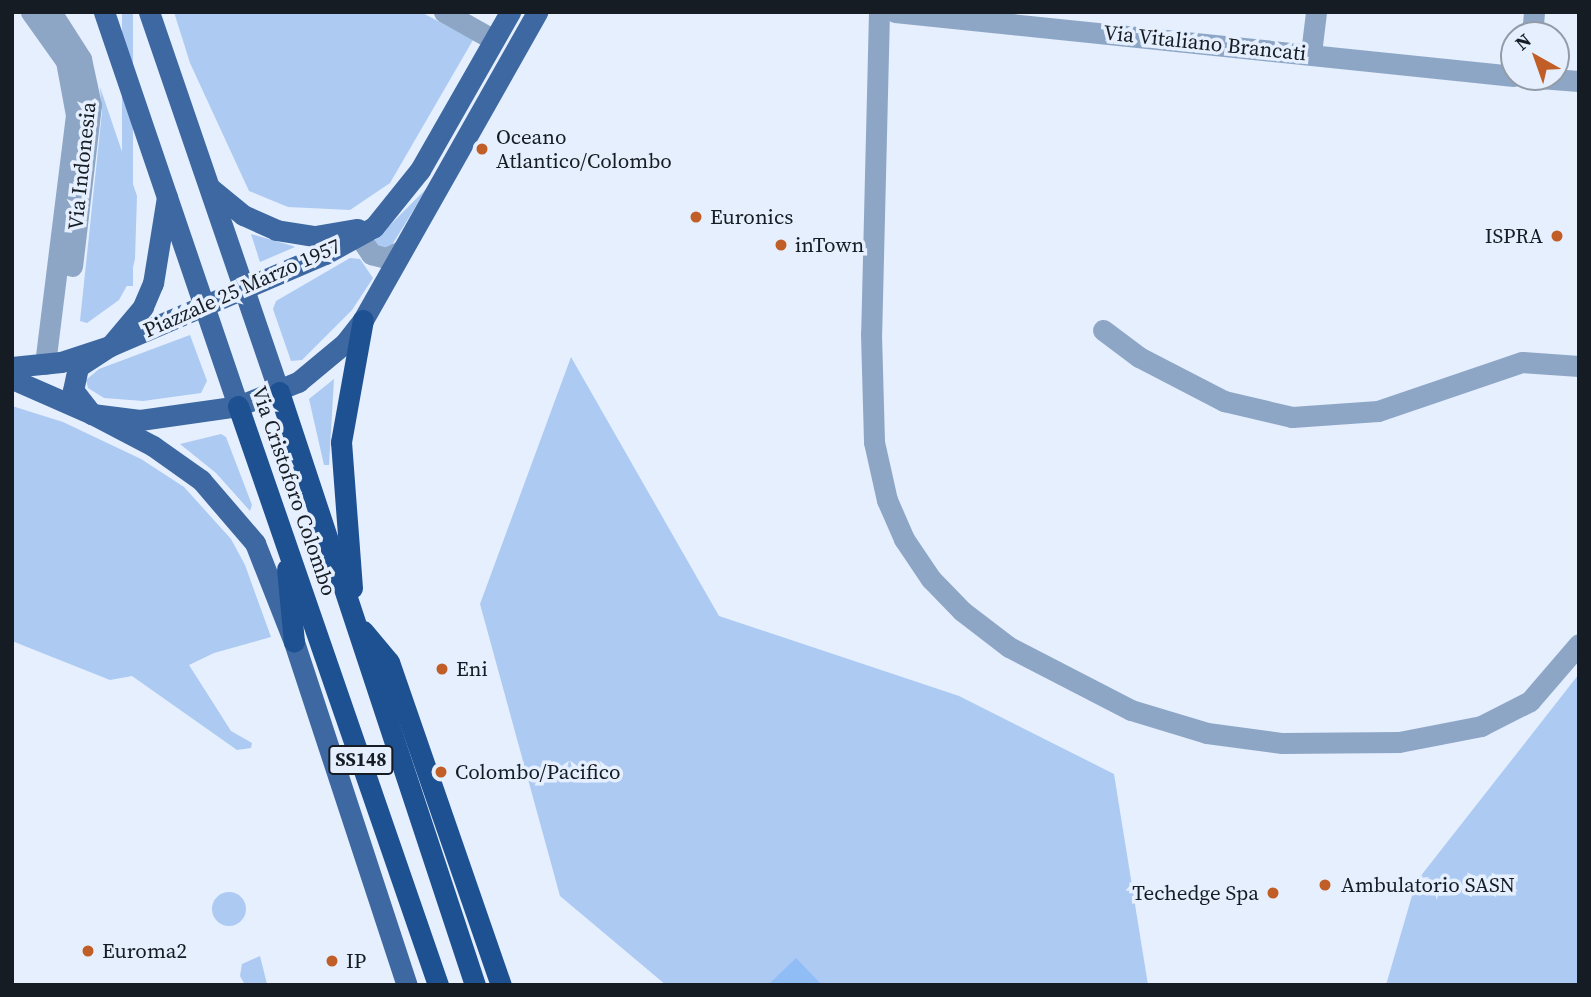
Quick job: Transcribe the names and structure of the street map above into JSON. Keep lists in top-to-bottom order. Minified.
{"streets":{"highway":["Via Cristoforo Colombo","SS148"],"main road":["Piazzale 25 Marzo 1957"],"street":["Via Vitaliano Brancati","Via Indonesia"]},"crossings":[["Via Indonesia","Piazzale 25 Marzo 1957"],["Piazzale 25 Marzo 1957","Via Cristoforo Colombo"]],"places":["Oceano Atlantico/Colombo","Euronics","ISPRA","inTown","Eni","Colombo/Pacifico","Ambulatorio SASN","Techedge Spa","Euroma2","IP"],"north":"top left"}
